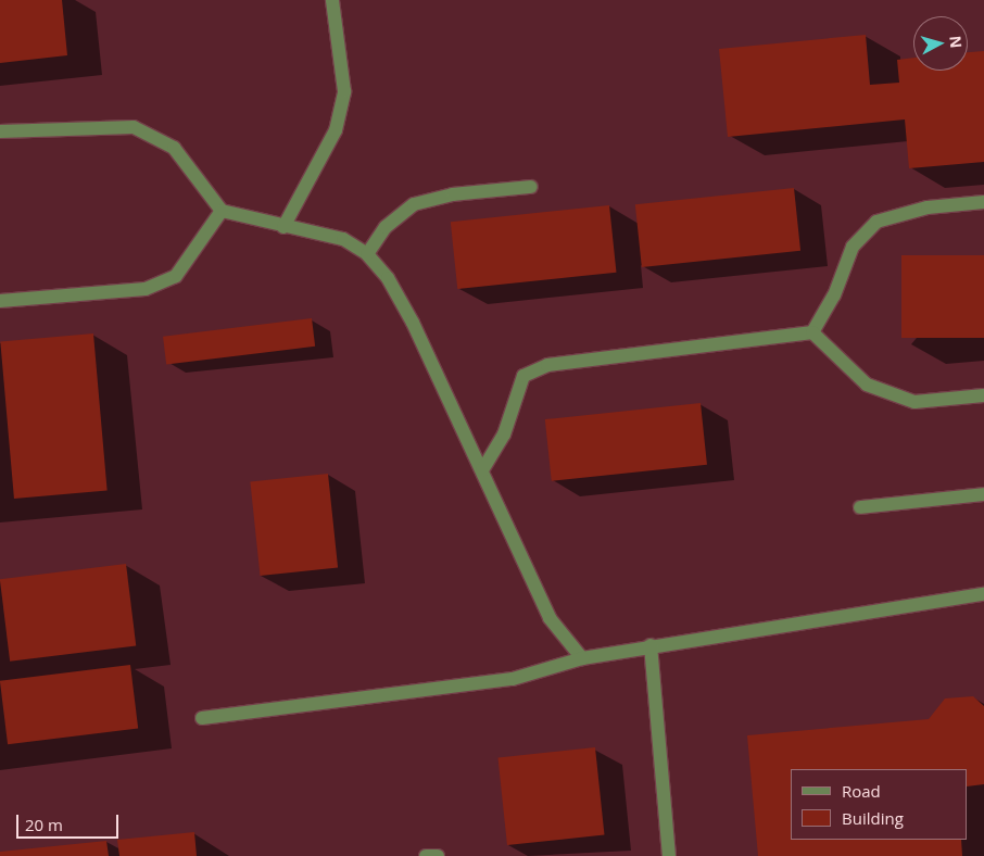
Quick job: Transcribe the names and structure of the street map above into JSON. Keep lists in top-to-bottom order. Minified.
{"legend":["Road","Building"],"scale_bar":"20 m","north":"right"}
